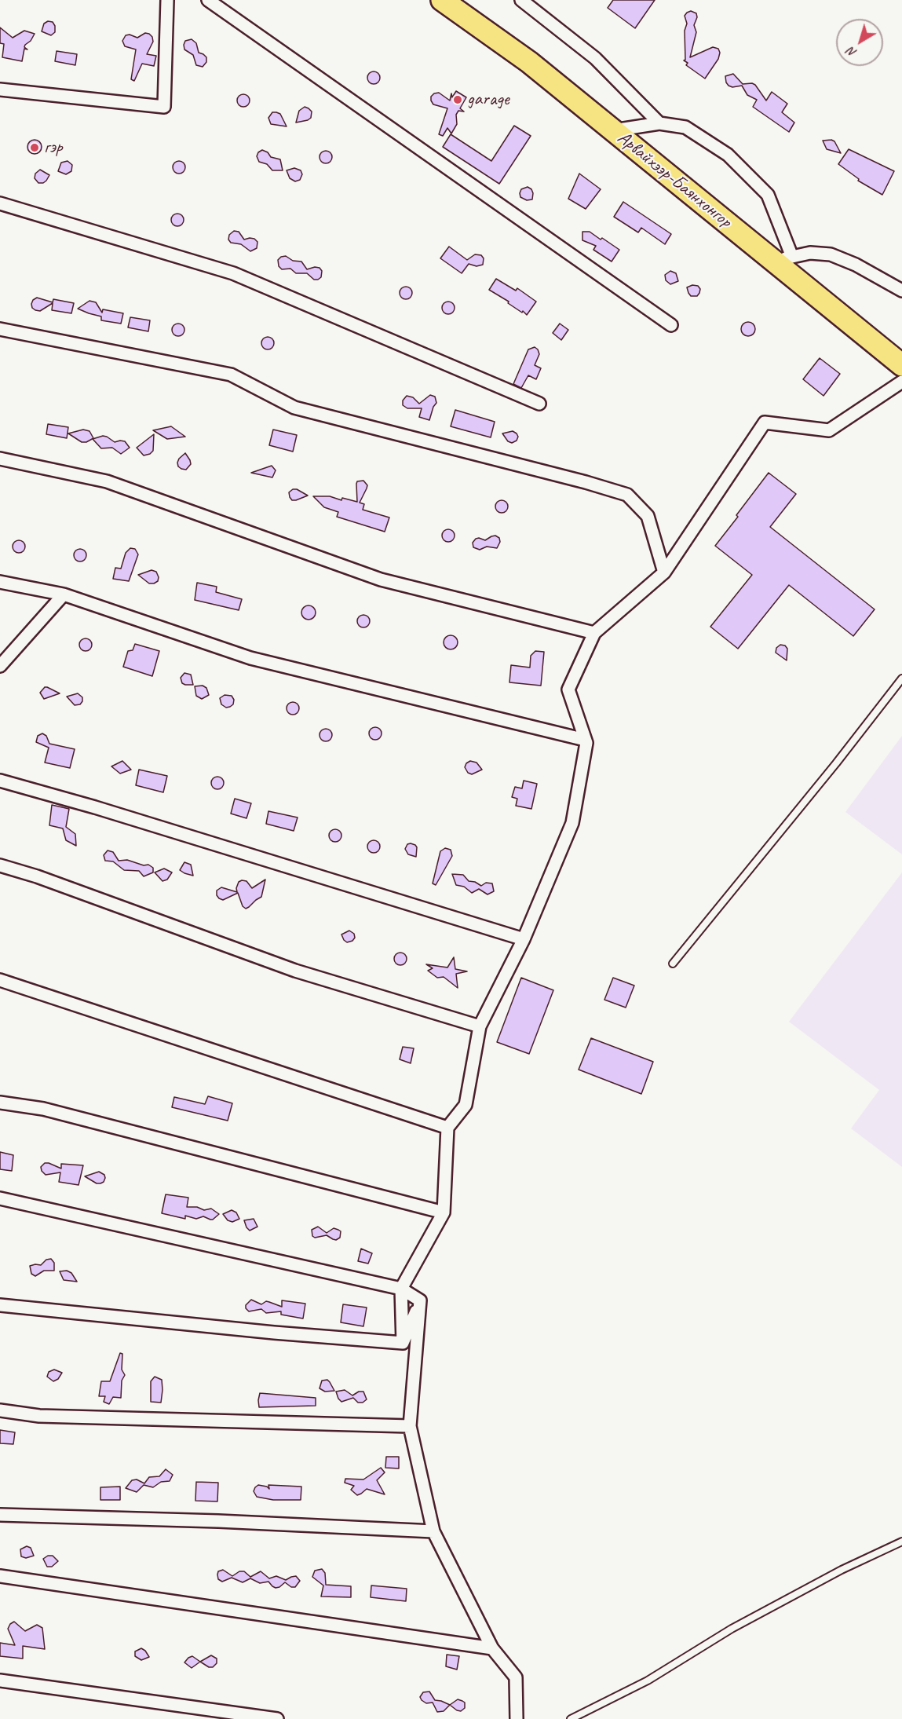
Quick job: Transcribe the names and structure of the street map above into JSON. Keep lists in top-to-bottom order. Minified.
{"streets":{"highway":["Арвайхээр-Баянхонгор"]},"places":["garage","гэр"],"north":"bottom left"}
